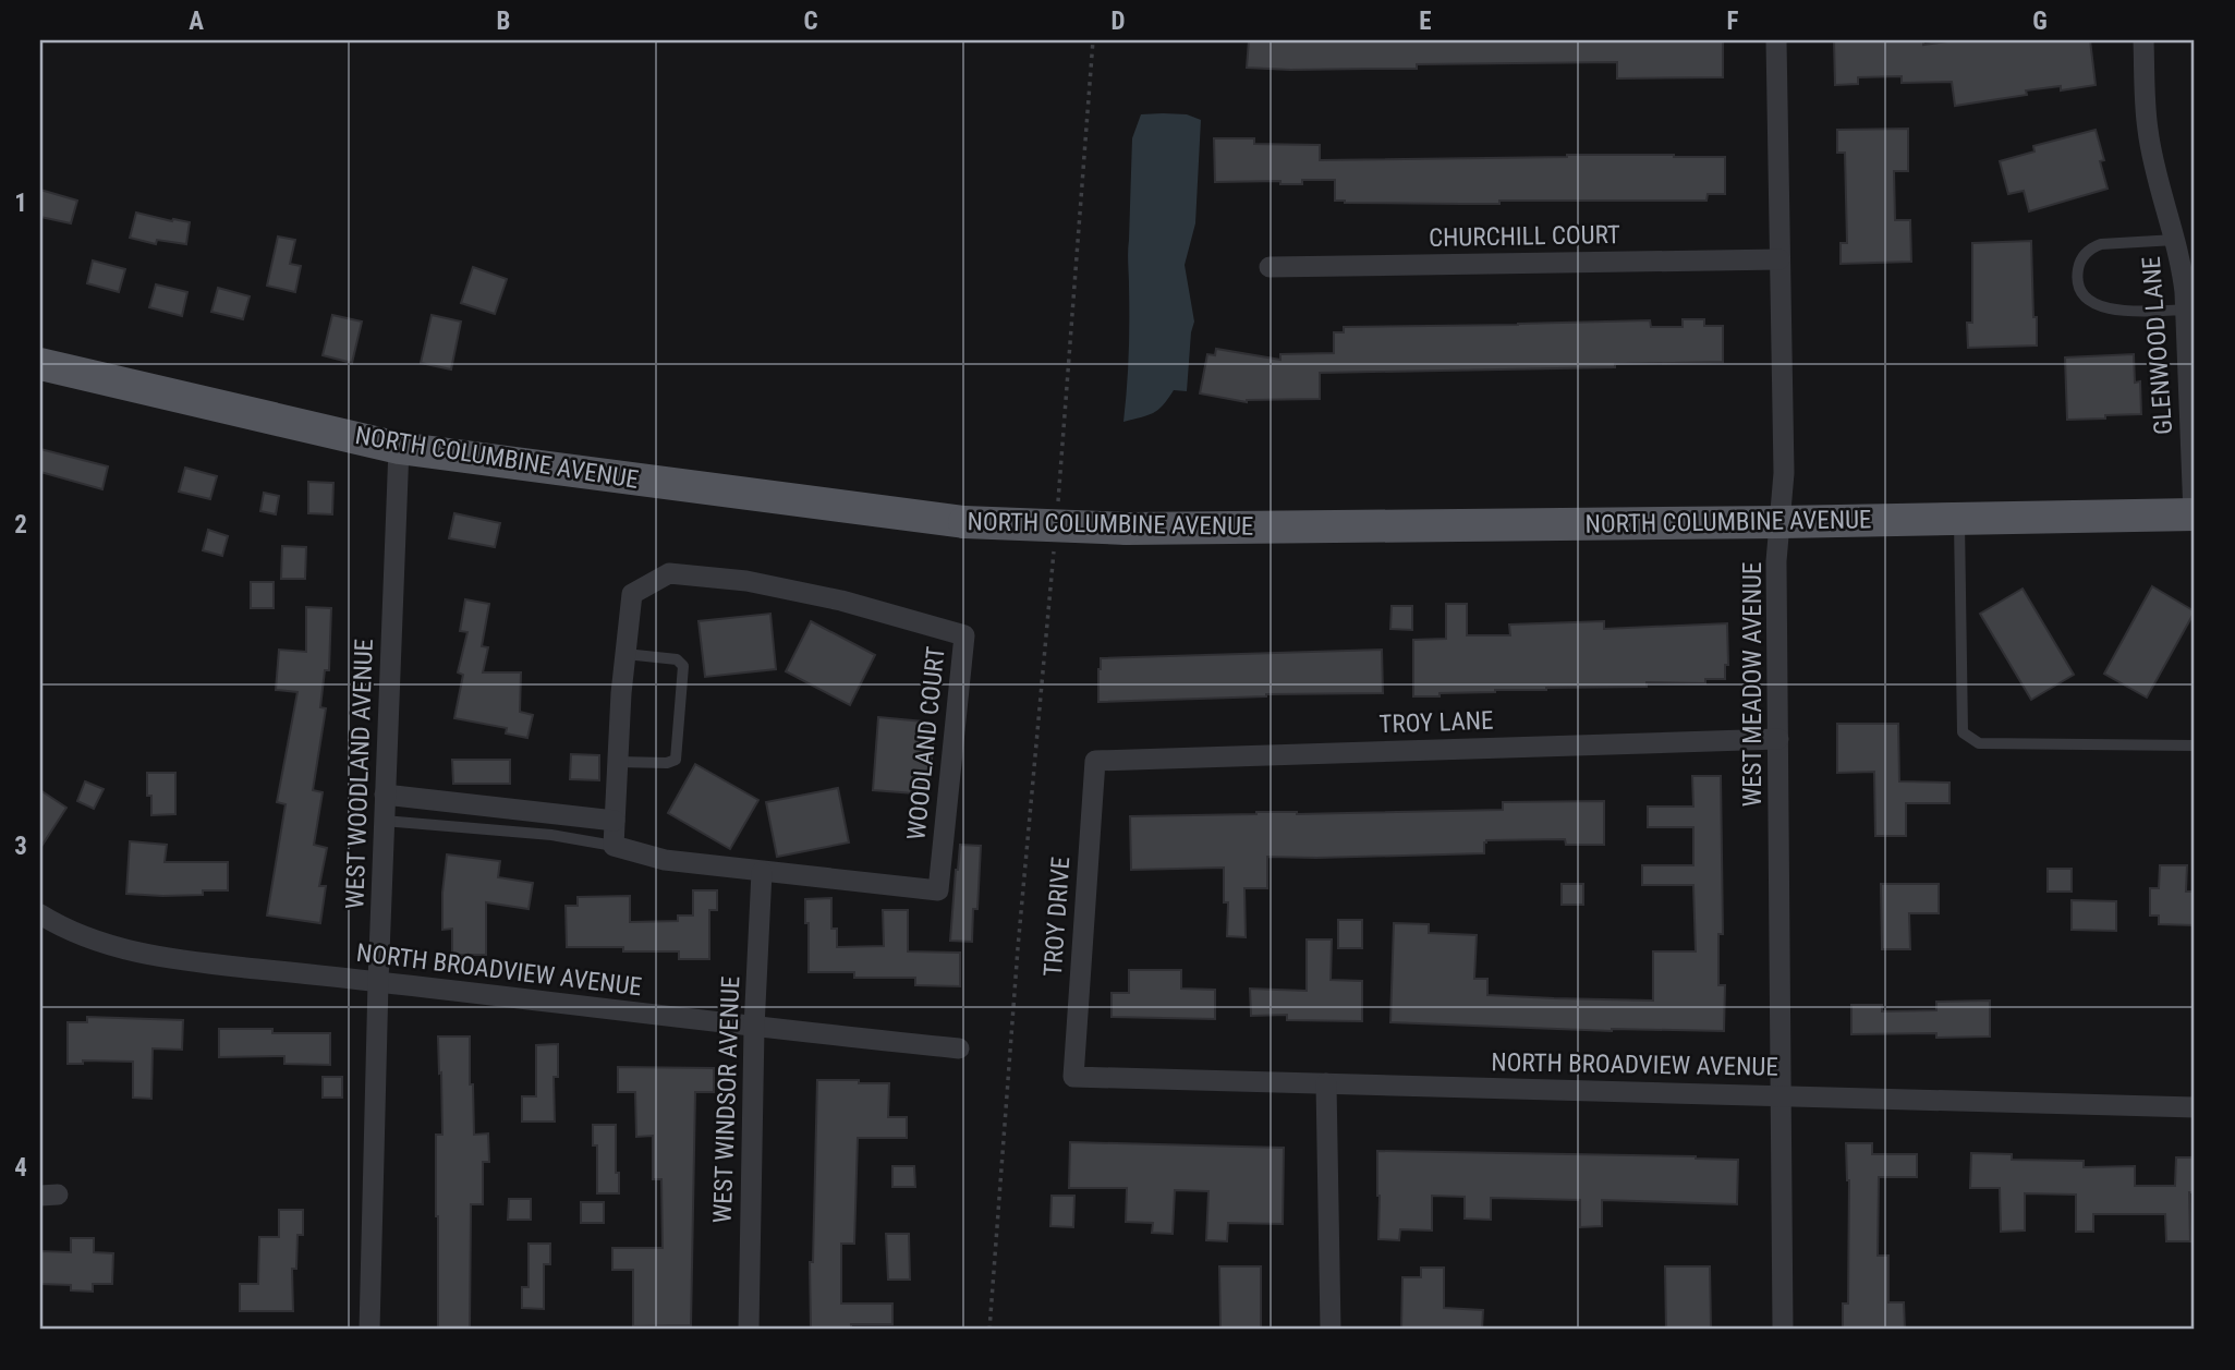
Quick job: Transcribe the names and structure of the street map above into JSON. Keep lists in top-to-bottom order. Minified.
{"streets":{"main road":["NORTH COLUMBINE AVENUE"],"street":["CHURCHILL COURT","GLENWOOD LANE","WEST MEADOW AVENUE","TROY LANE","WOODLAND COURT","WEST WOODLAND AVENUE","TROY DRIVE","NORTH BROADVIEW AVENUE","WEST WINDSOR AVENUE"]},"crossings":[["CHURCHILL COURT","WEST MEADOW AVENUE"],["GLENWOOD LANE","NORTH COLUMBINE AVENUE"],["NORTH COLUMBINE AVENUE","WEST MEADOW AVENUE"],["NORTH COLUMBINE AVENUE","WEST WOODLAND AVENUE"],["WEST MEADOW AVENUE","TROY LANE"],["WEST MEADOW AVENUE","NORTH BROADVIEW AVENUE"],["TROY LANE","TROY DRIVE"],["WOODLAND COURT","WEST WINDSOR AVENUE"],["WEST WOODLAND AVENUE","NORTH BROADVIEW AVENUE"],["TROY DRIVE","NORTH BROADVIEW AVENUE"],["NORTH BROADVIEW AVENUE","WEST WINDSOR AVENUE"]],"grid":{"columns":["A","B","C","D","E","F","G"],"rows":["1","2","3","4"]}}
